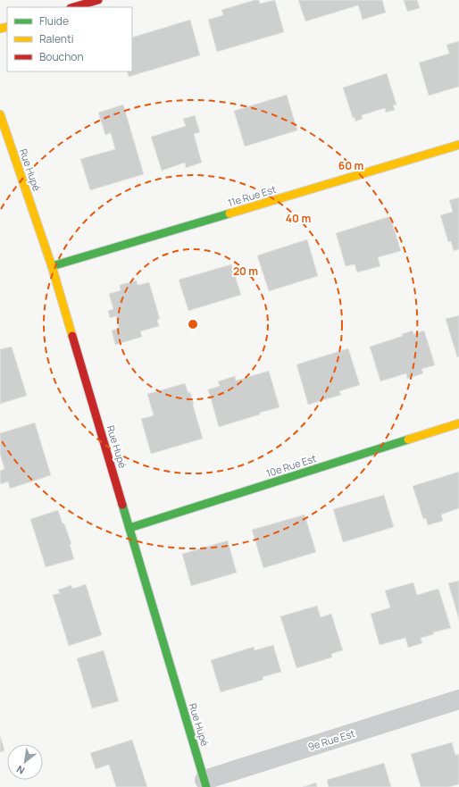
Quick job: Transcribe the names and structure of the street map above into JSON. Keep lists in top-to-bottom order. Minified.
{"streets":{"street":["Rue Hupé","11e Rue Est","10e Rue Est","9e Rue Est"]},"crossings":[["Rue Hupé","11e Rue Est"],["Rue Hupé","10e Rue Est"],["Rue Hupé","9e Rue Est"]],"legend":["Fluide","Ralenti","Bouchon"],"north":"bottom left","rings":["60 m","40 m","20 m"]}
